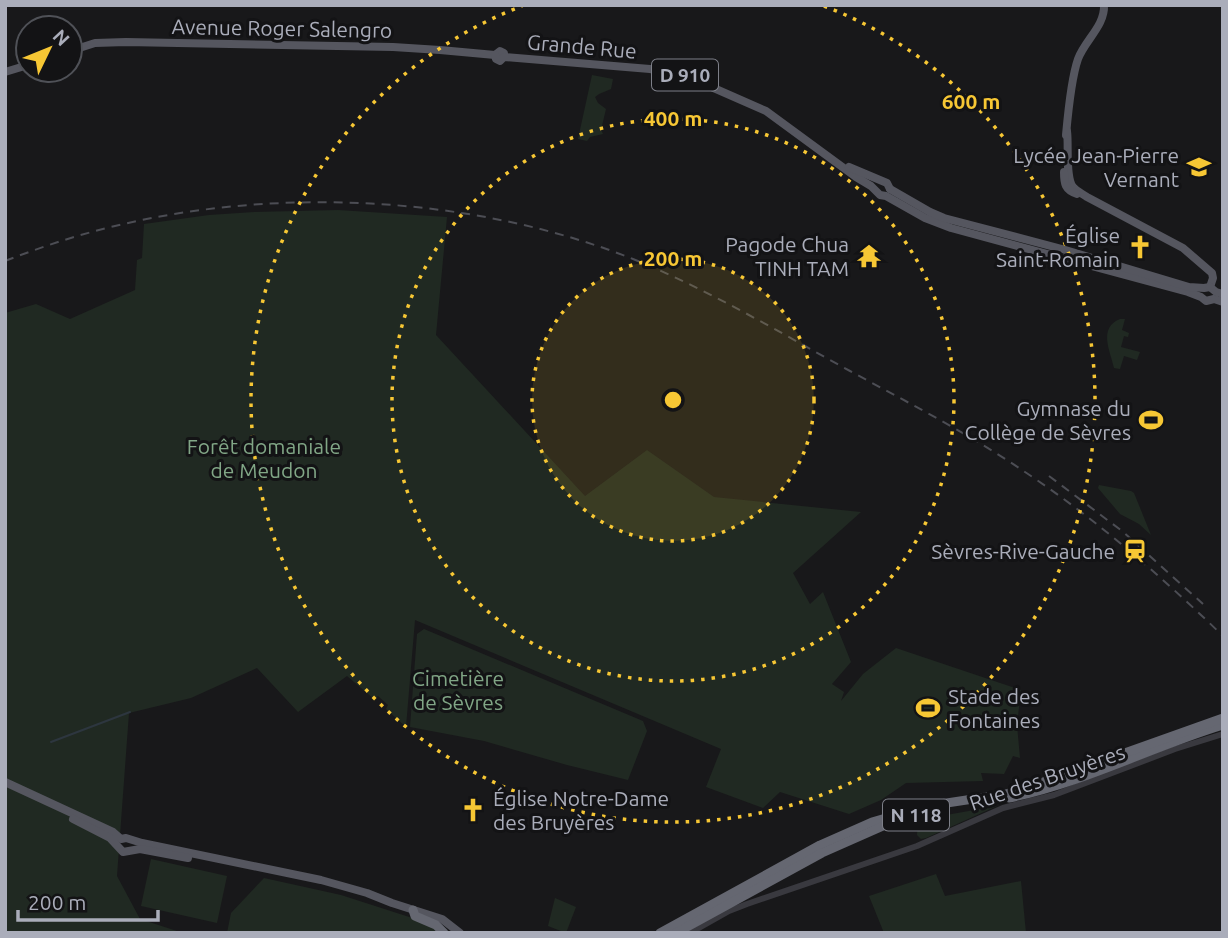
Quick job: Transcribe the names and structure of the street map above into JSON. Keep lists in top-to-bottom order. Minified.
{"streets":{"highway":["N 118"],"main road":["Avenue Roger Salengro","Grande Rue","D 910"],"street":["Rue des Bruyères"]},"crossings":[["Avenue Roger Salengro","Grande Rue"],["Grande Rue","D 910"]],"parks":["Forêt domaniale de Meudon","Cimetière de Sèvres"],"places":{"school or university":["Lycée Jean-Pierre Vernant"],"church":["Église Saint-Romain","Église Notre-Dame des Bruyères"],"temple":["Pagode Chua TINH TAM"],"sports":["Gymnase du Collège de Sèvres","Stade des Fontaines"],"station":["Sèvres-Rive-Gauche"]},"scale_bar":"200 m","north":"top right","rings":["600 m","400 m","200 m"]}
